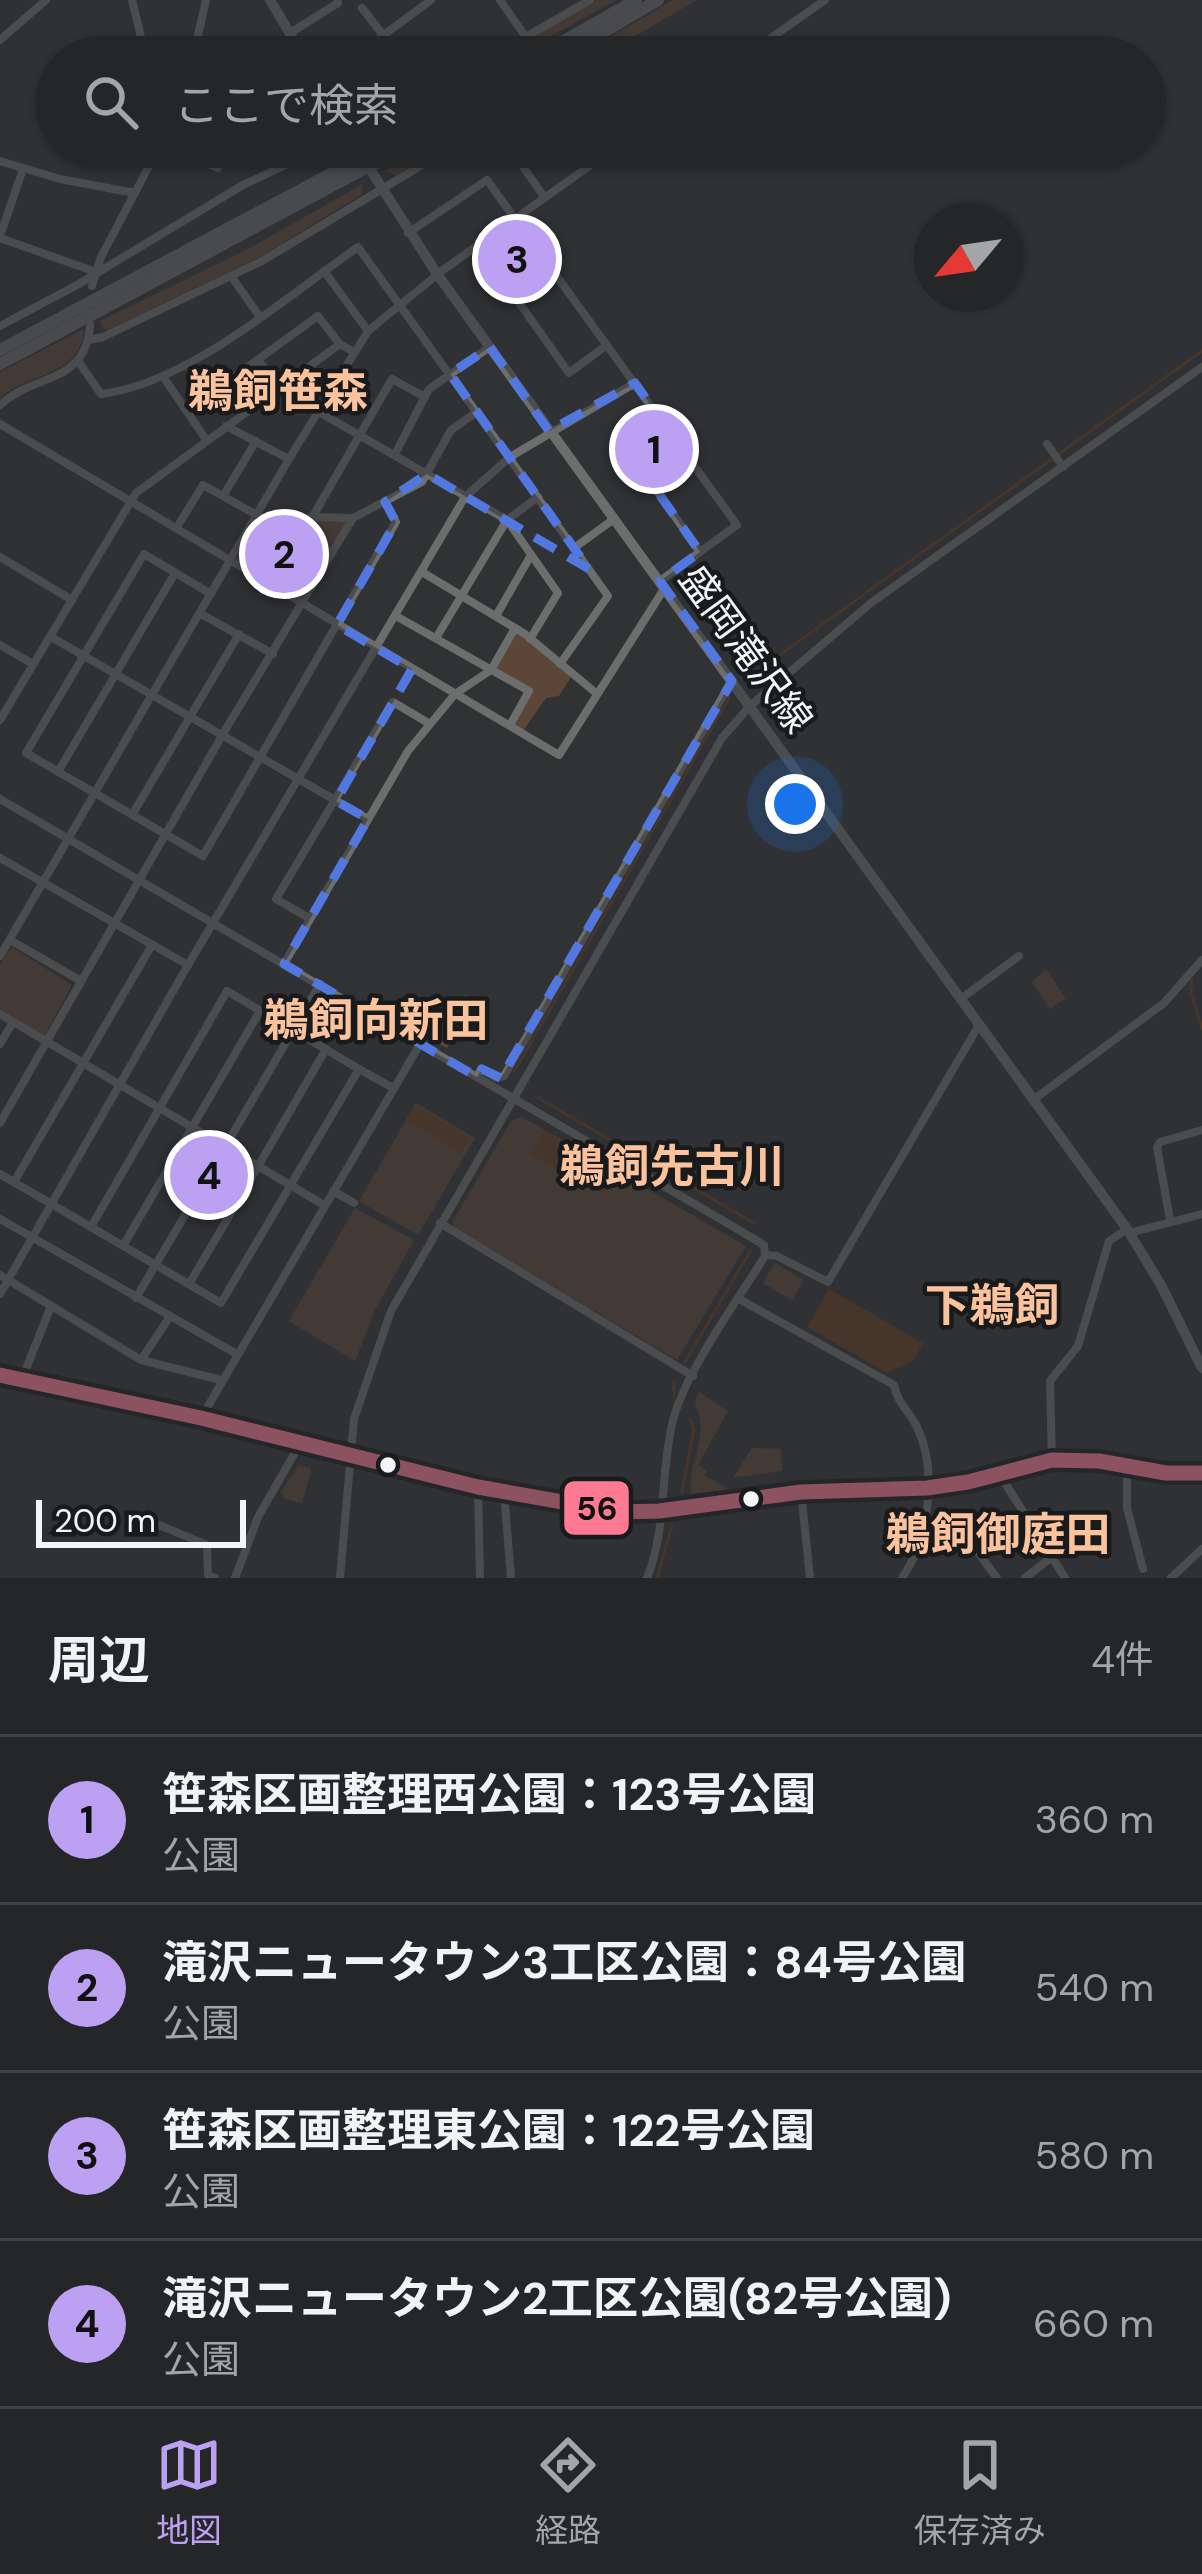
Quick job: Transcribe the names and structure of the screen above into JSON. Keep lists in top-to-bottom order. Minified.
{"streets":{"main road":["盛岡滝沢線"]},"districts":["鵜飼笹森","鵜飼向新田","鵜飼先古川","下鵜飼","鵜飼御庭田"],"lines":["transit line 56"],"scale_bar":"200 m","north":"bottom left","page":{"search":"ここで検索","pins":["3","1","2","4"],"scale":"200 m","heading":["周辺","4件"],"list":[{"mark":"1","name":"笹森区画整理西公園：123号公園","note":"公園","value":"360 m"},{"mark":"2","name":"滝沢ニュータウン3工区公園：84号公園","note":"公園","value":"540 m"},{"mark":"3","name":"笹森区画整理東公園：122号公園","note":"公園","value":"580 m"},{"mark":"4","name":"滝沢ニュータウン2工区公園(82号公園)","note":"公園","value":"660 m"}],"nav":["地図","経路","保存済み"]}}
